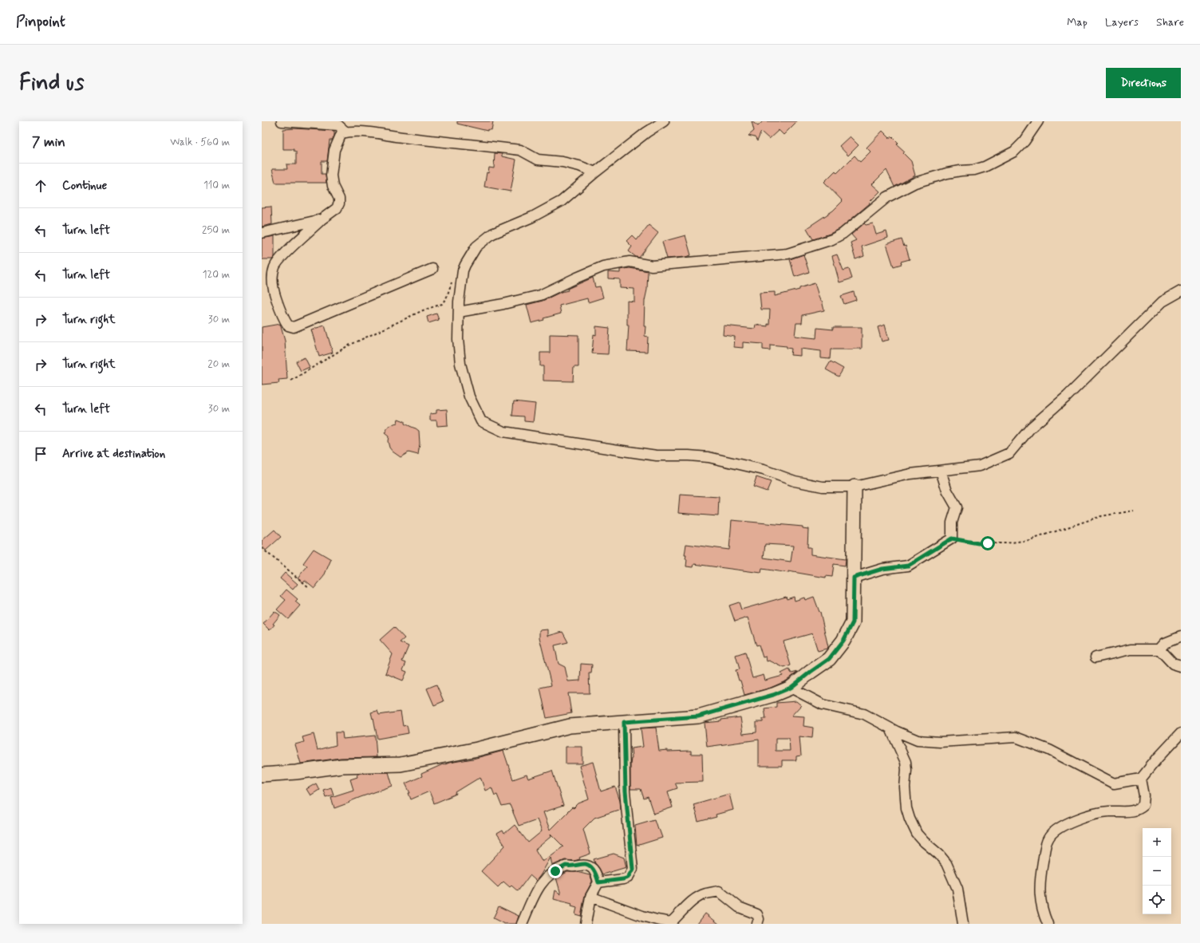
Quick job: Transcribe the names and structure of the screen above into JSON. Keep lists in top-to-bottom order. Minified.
{"page":{"header":"Pinpoint","nav":["Map","Layers","Share"],"buttons":"Directions","title":"Find us","heading":["7 min","Walk · 560 m"],"list":[["Continue","110 m"],["Turn left","250 m"],["Turn left","120 m"],["Turn right","30 m"],["Turn right","20 m"],["Turn left","30 m"],"Arrive at destination"],"map_buttons":["+","−"]}}
